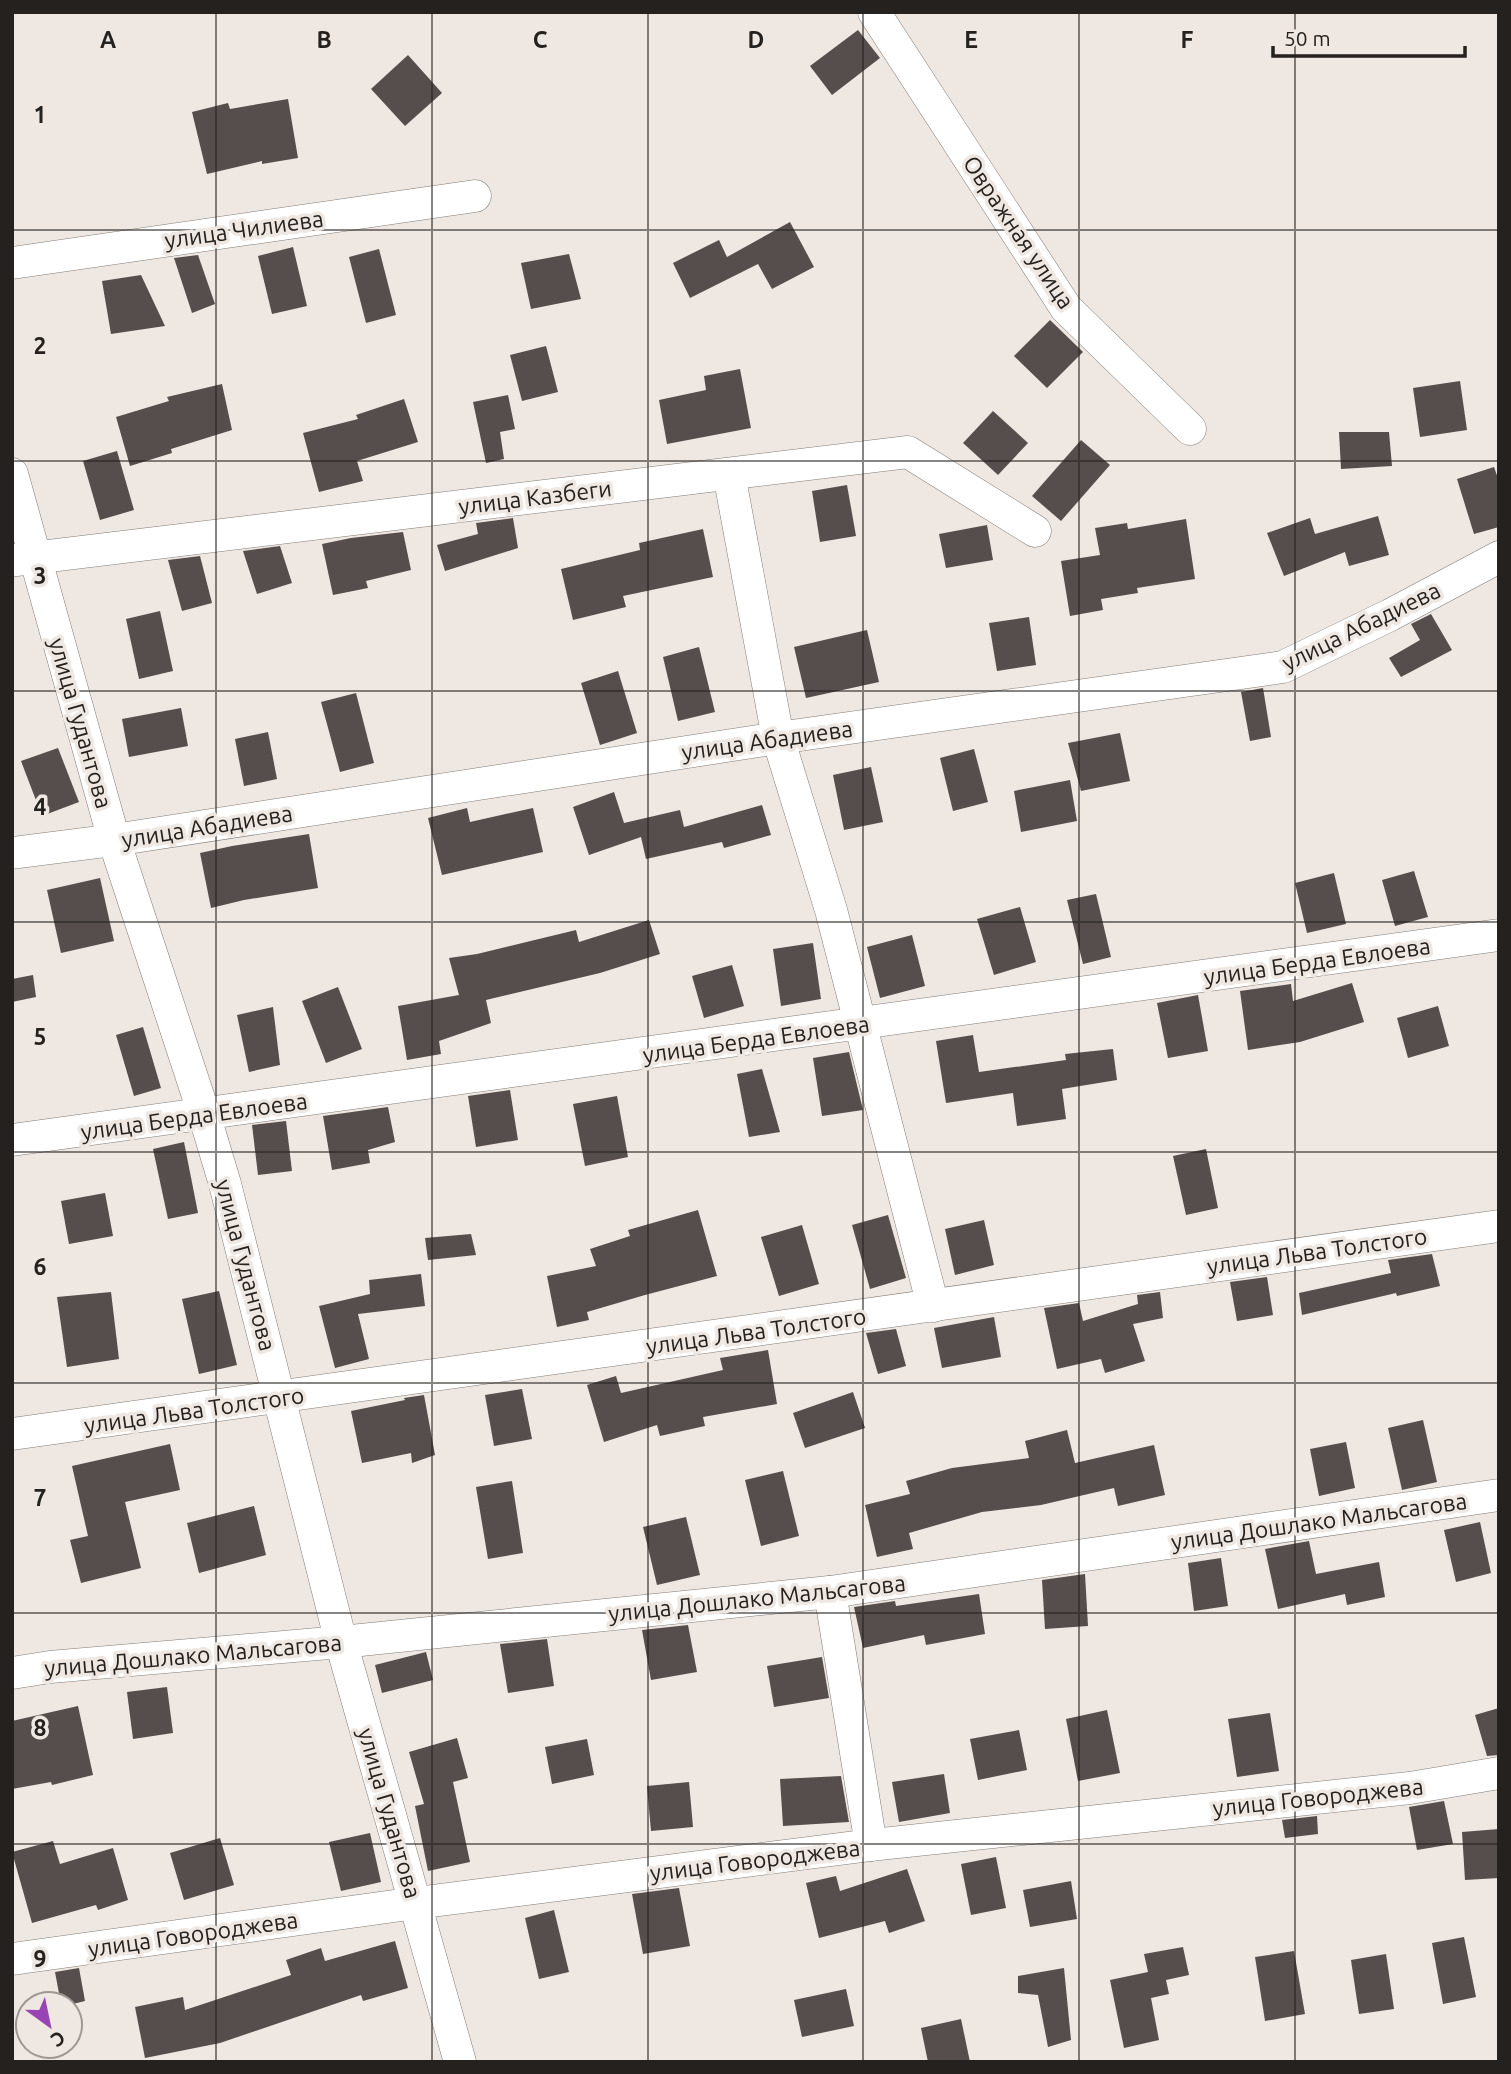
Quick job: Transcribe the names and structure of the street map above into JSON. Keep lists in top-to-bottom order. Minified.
{"streets":{"street":["улица Чилиева","Овражная улица","улица Казбеги","улица Абадиева","улица Гудантова","улица Берда Евлоева","улица Льва Толстого","улица Дошлако Мальсагова","улица Говороджева"]},"crossings":[["улица Казбеги","улица Гудантова"],["улица Абадиева","улица Гудантова"],["улица Гудантова","улица Берда Евлоева"],["улица Гудантова","улица Льва Толстого"],["улица Гудантова","улица Дошлако Мальсагова"],["улица Гудантова","улица Говороджева"]],"scale_bar":"50 m","north":"bottom right","grid":{"columns":["A","B","C","D","E","F"],"rows":["1","2","3","4","5","6","7","8","9"]}}
